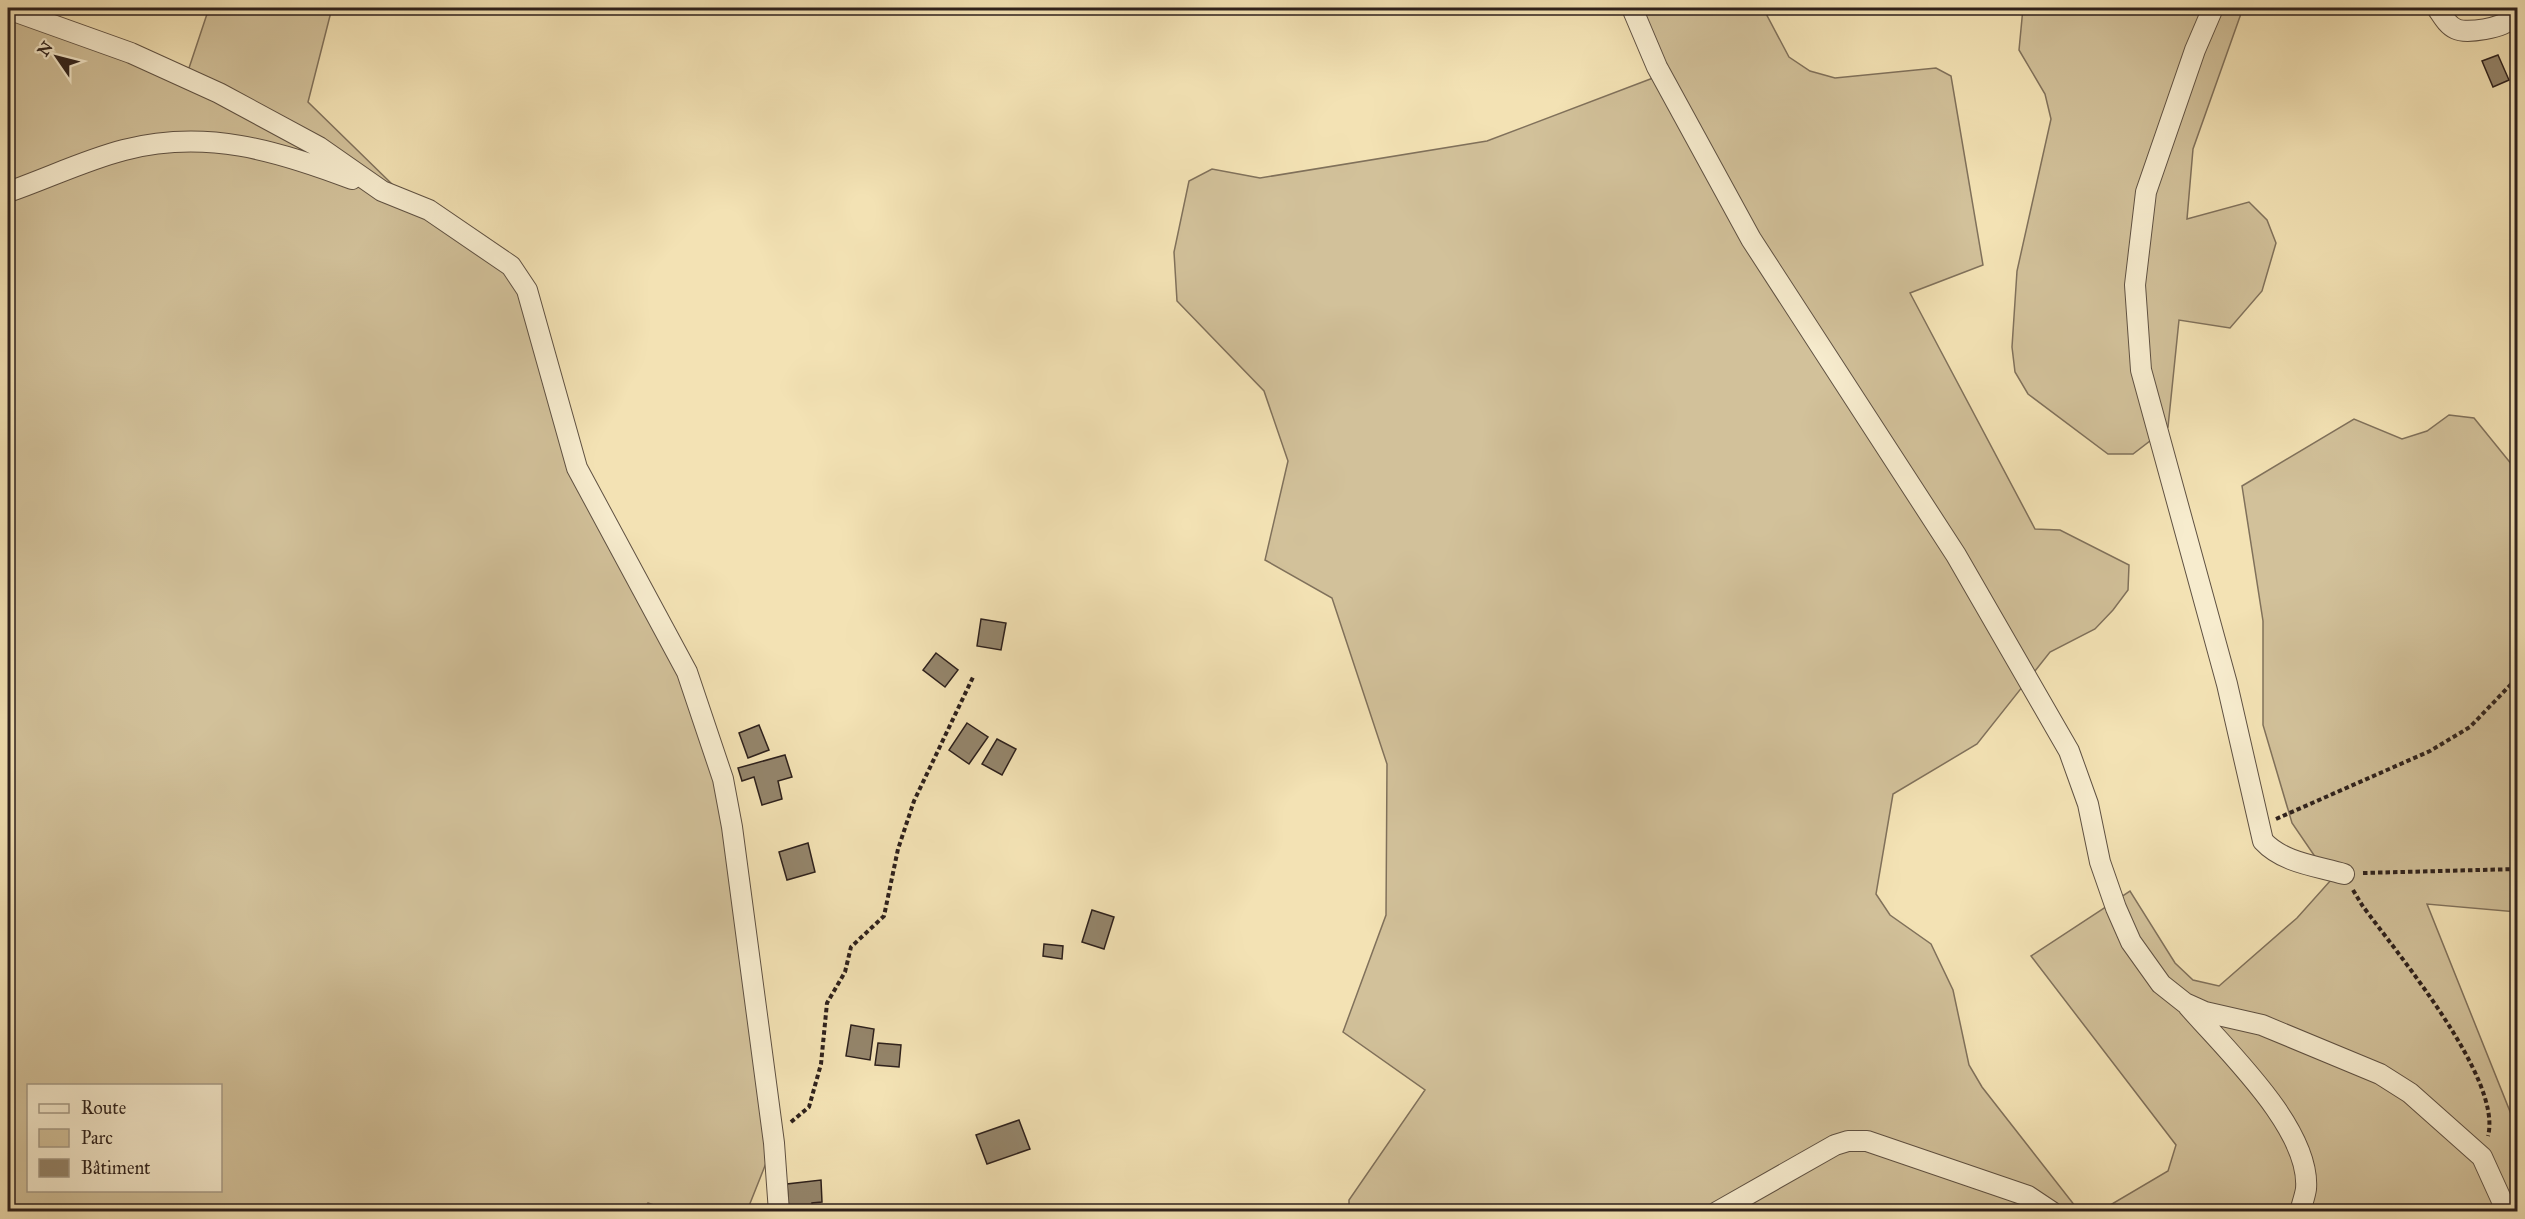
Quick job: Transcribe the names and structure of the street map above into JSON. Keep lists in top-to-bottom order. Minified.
{"legend":["Route","Parc","Bâtiment"],"north":"top left"}
